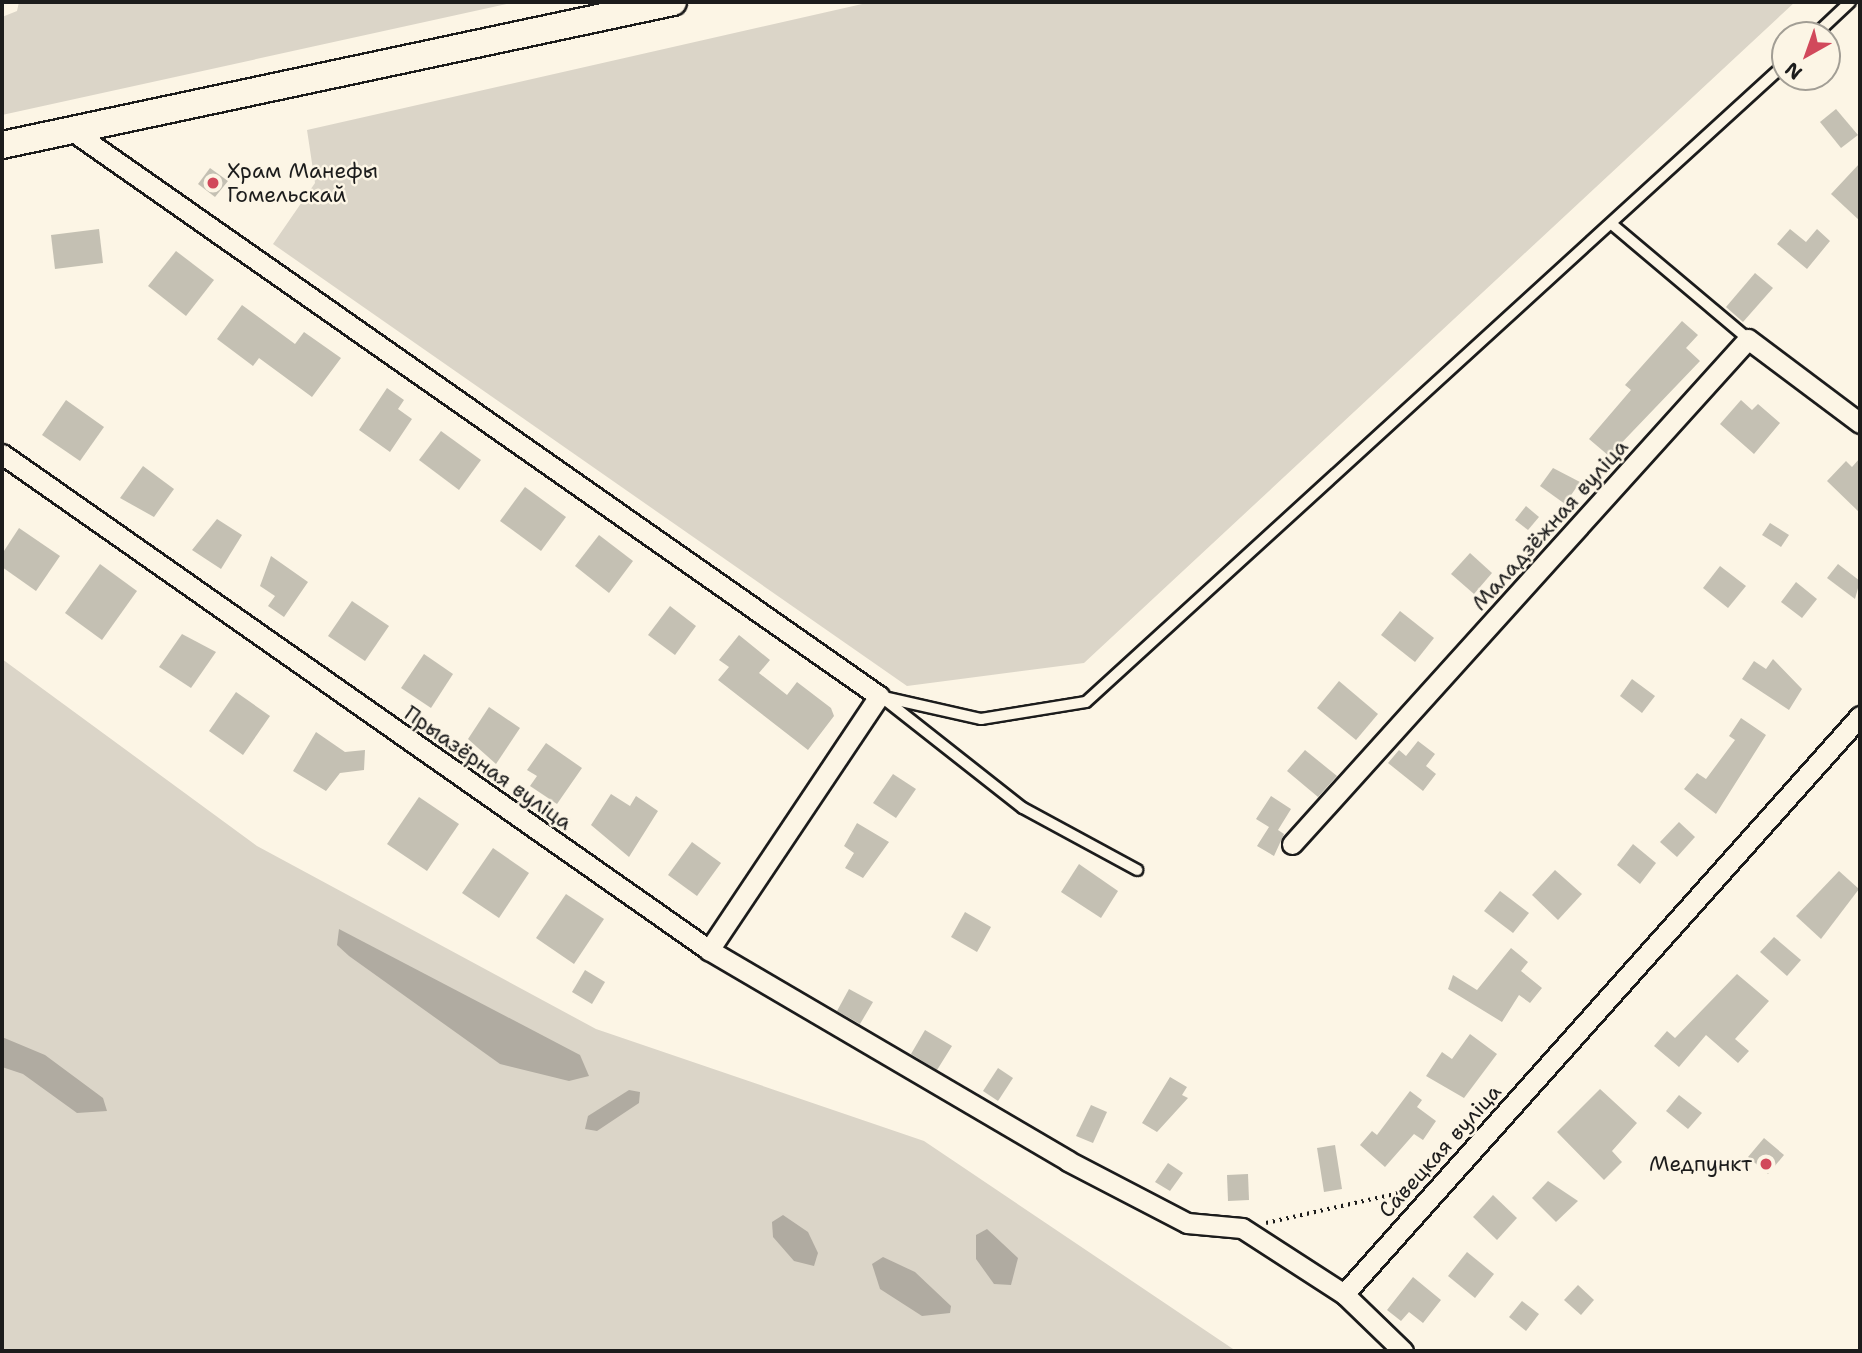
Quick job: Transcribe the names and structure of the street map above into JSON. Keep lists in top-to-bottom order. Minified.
{"streets":{"street":["Маладзёжная вуліца","Прыазёрная вуліца","Савецкая вуліца"]},"places":["Храм Манефы Гомельскай","Медпункт"],"north":"bottom left"}
